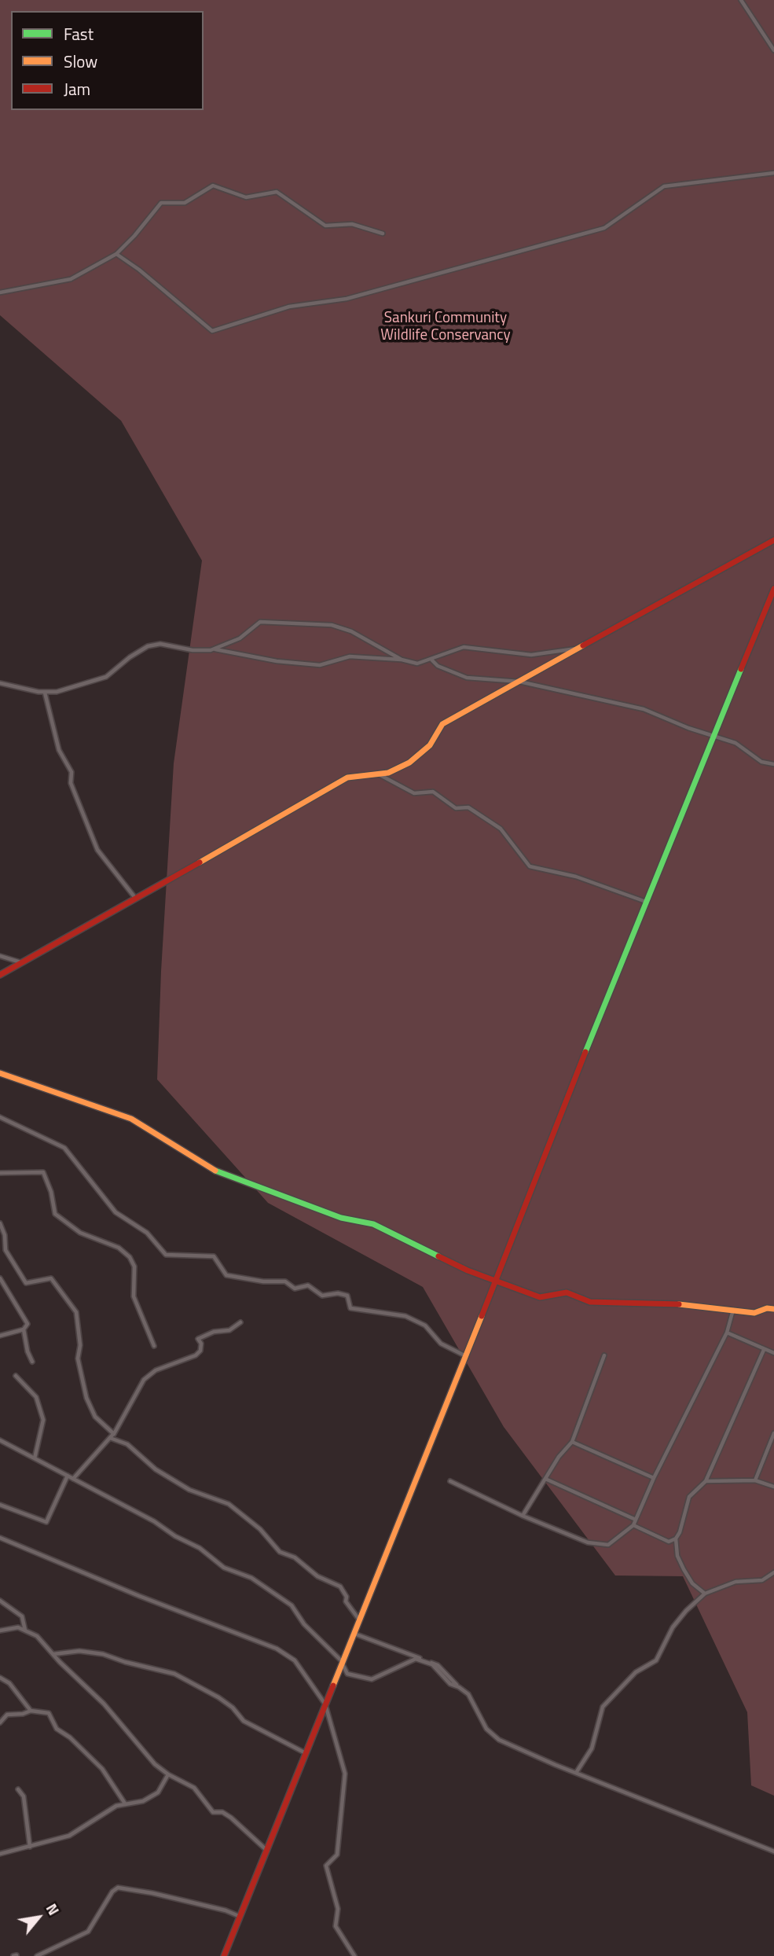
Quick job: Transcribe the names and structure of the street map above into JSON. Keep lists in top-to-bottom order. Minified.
{"parks":["Sankuri Community Wildlife Conservancy"],"legend":["Fast","Slow","Jam"],"north":"top right"}
